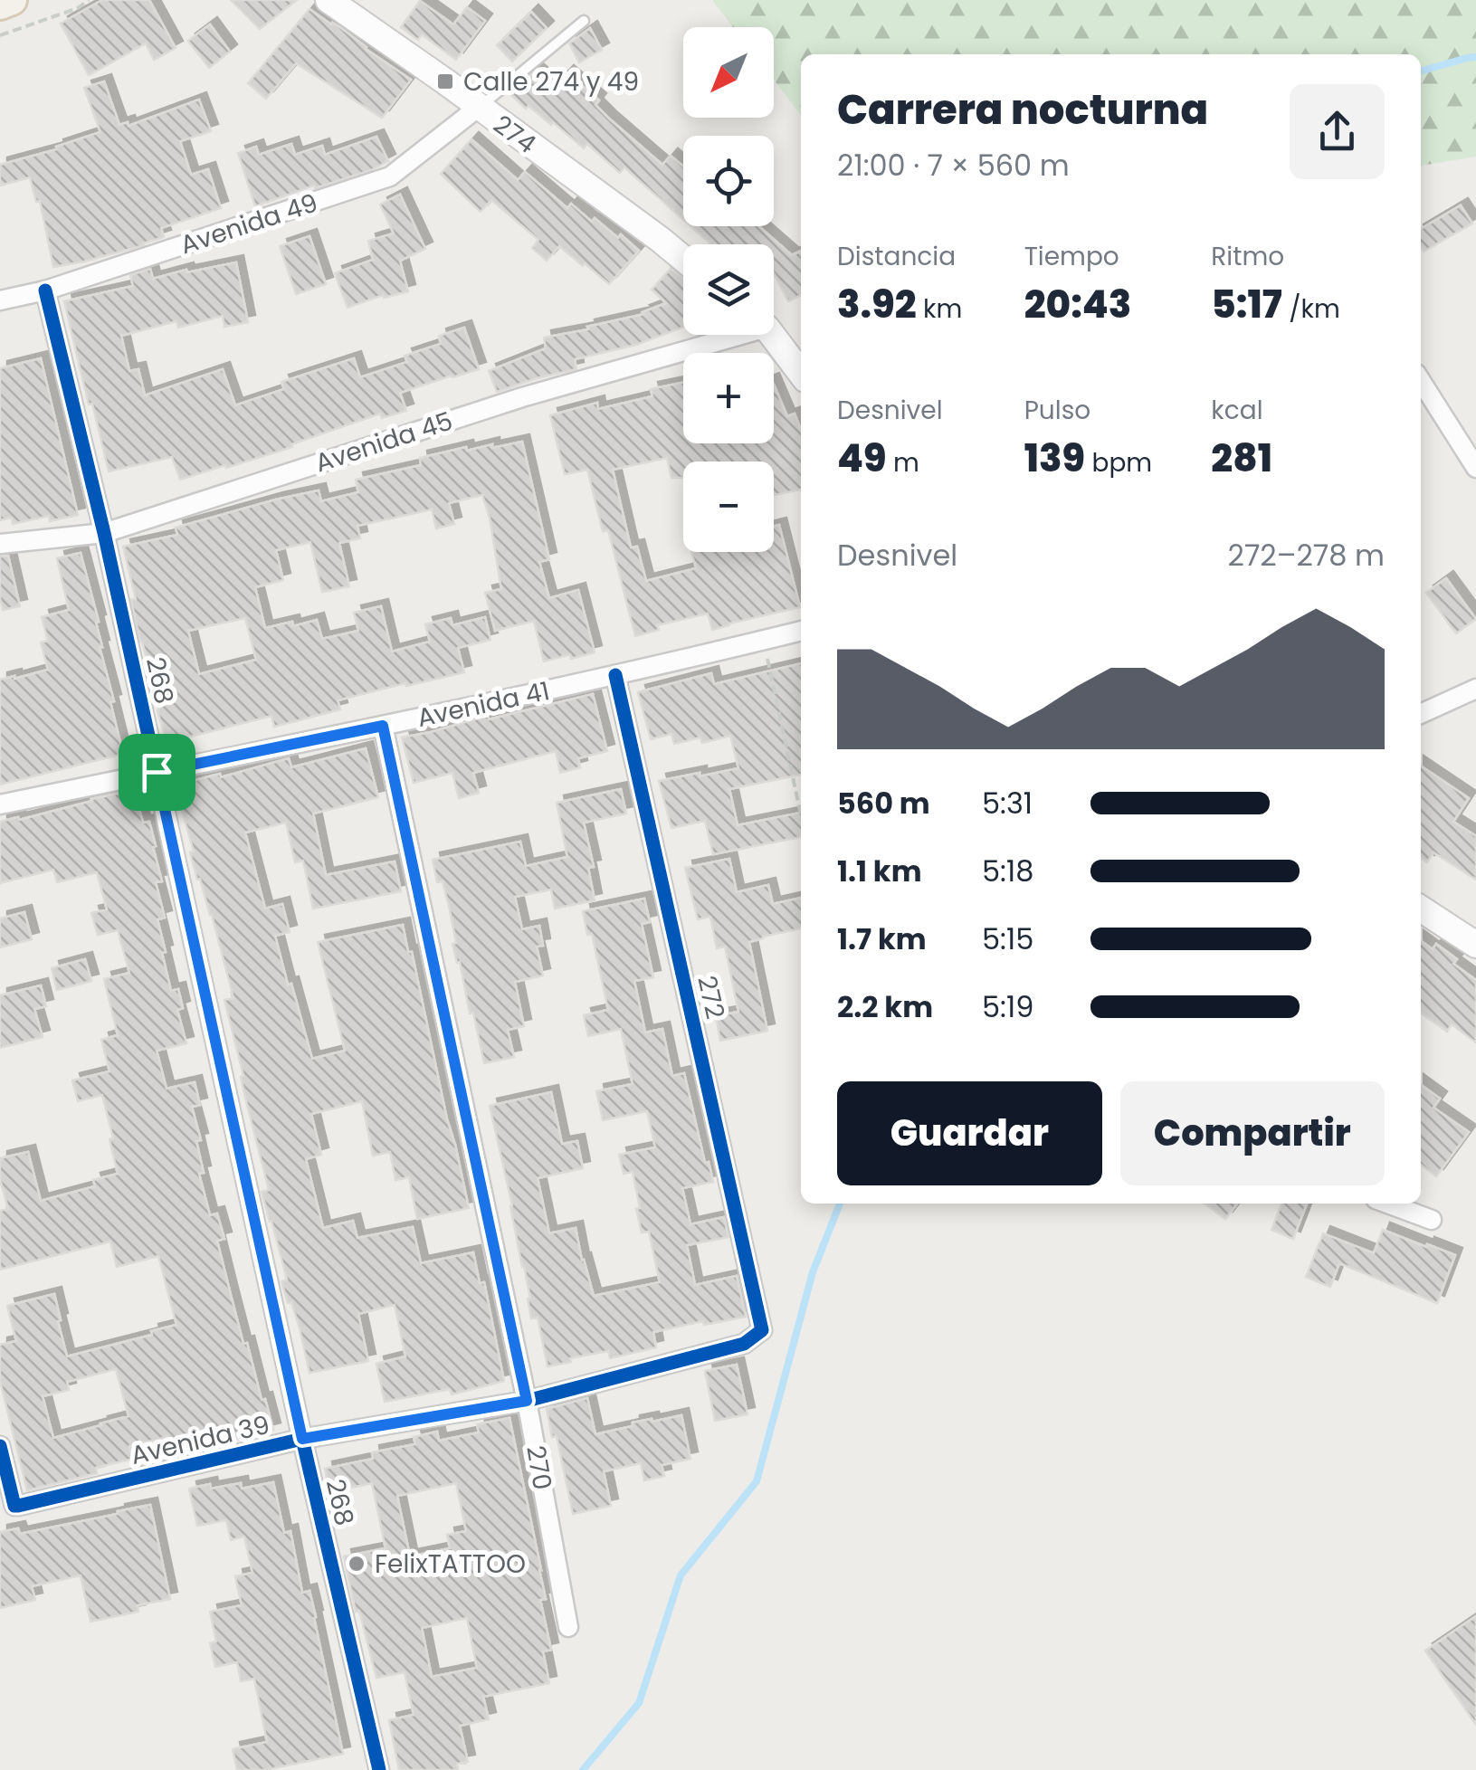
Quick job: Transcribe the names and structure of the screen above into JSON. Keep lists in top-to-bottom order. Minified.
{"streets":{"street":["274","Avenida 49","Avenida 45","268","Avenida 41","272","Avenida 39","270"]},"crossings":[["274","Avenida 49"],["Avenida 49","268"],["Avenida 45","268"],["268","Avenida 41"],["268","Avenida 39"],["Avenida 41","272"],["Avenida 41","270"],["272","Avenida 39"],["Avenida 39","270"]],"places":{"transit":["Calle 274 y 49"],"other":["FelixTATTOO"]},"north":"bottom left","page":{"map_buttons":["+","−"],"heading":["Carrera nocturna","21:00 · 7 × 560 m"],"stats":[["Distancia","3.92 km"],["Tiempo","20:43"],["Ritmo","5:17 /km"],["Desnivel","49 m"],["Pulso","139 bpm"],["kcal","281"]],"chart":["Desnivel","272–278 m"],"list":[{"name":"560 m","note":"5:31"},{"name":"1.1 km","note":"5:18"},{"name":"1.7 km","note":"5:15"},{"name":"2.2 km","note":"5:19"}],"buttons":["Guardar","Compartir"]}}
